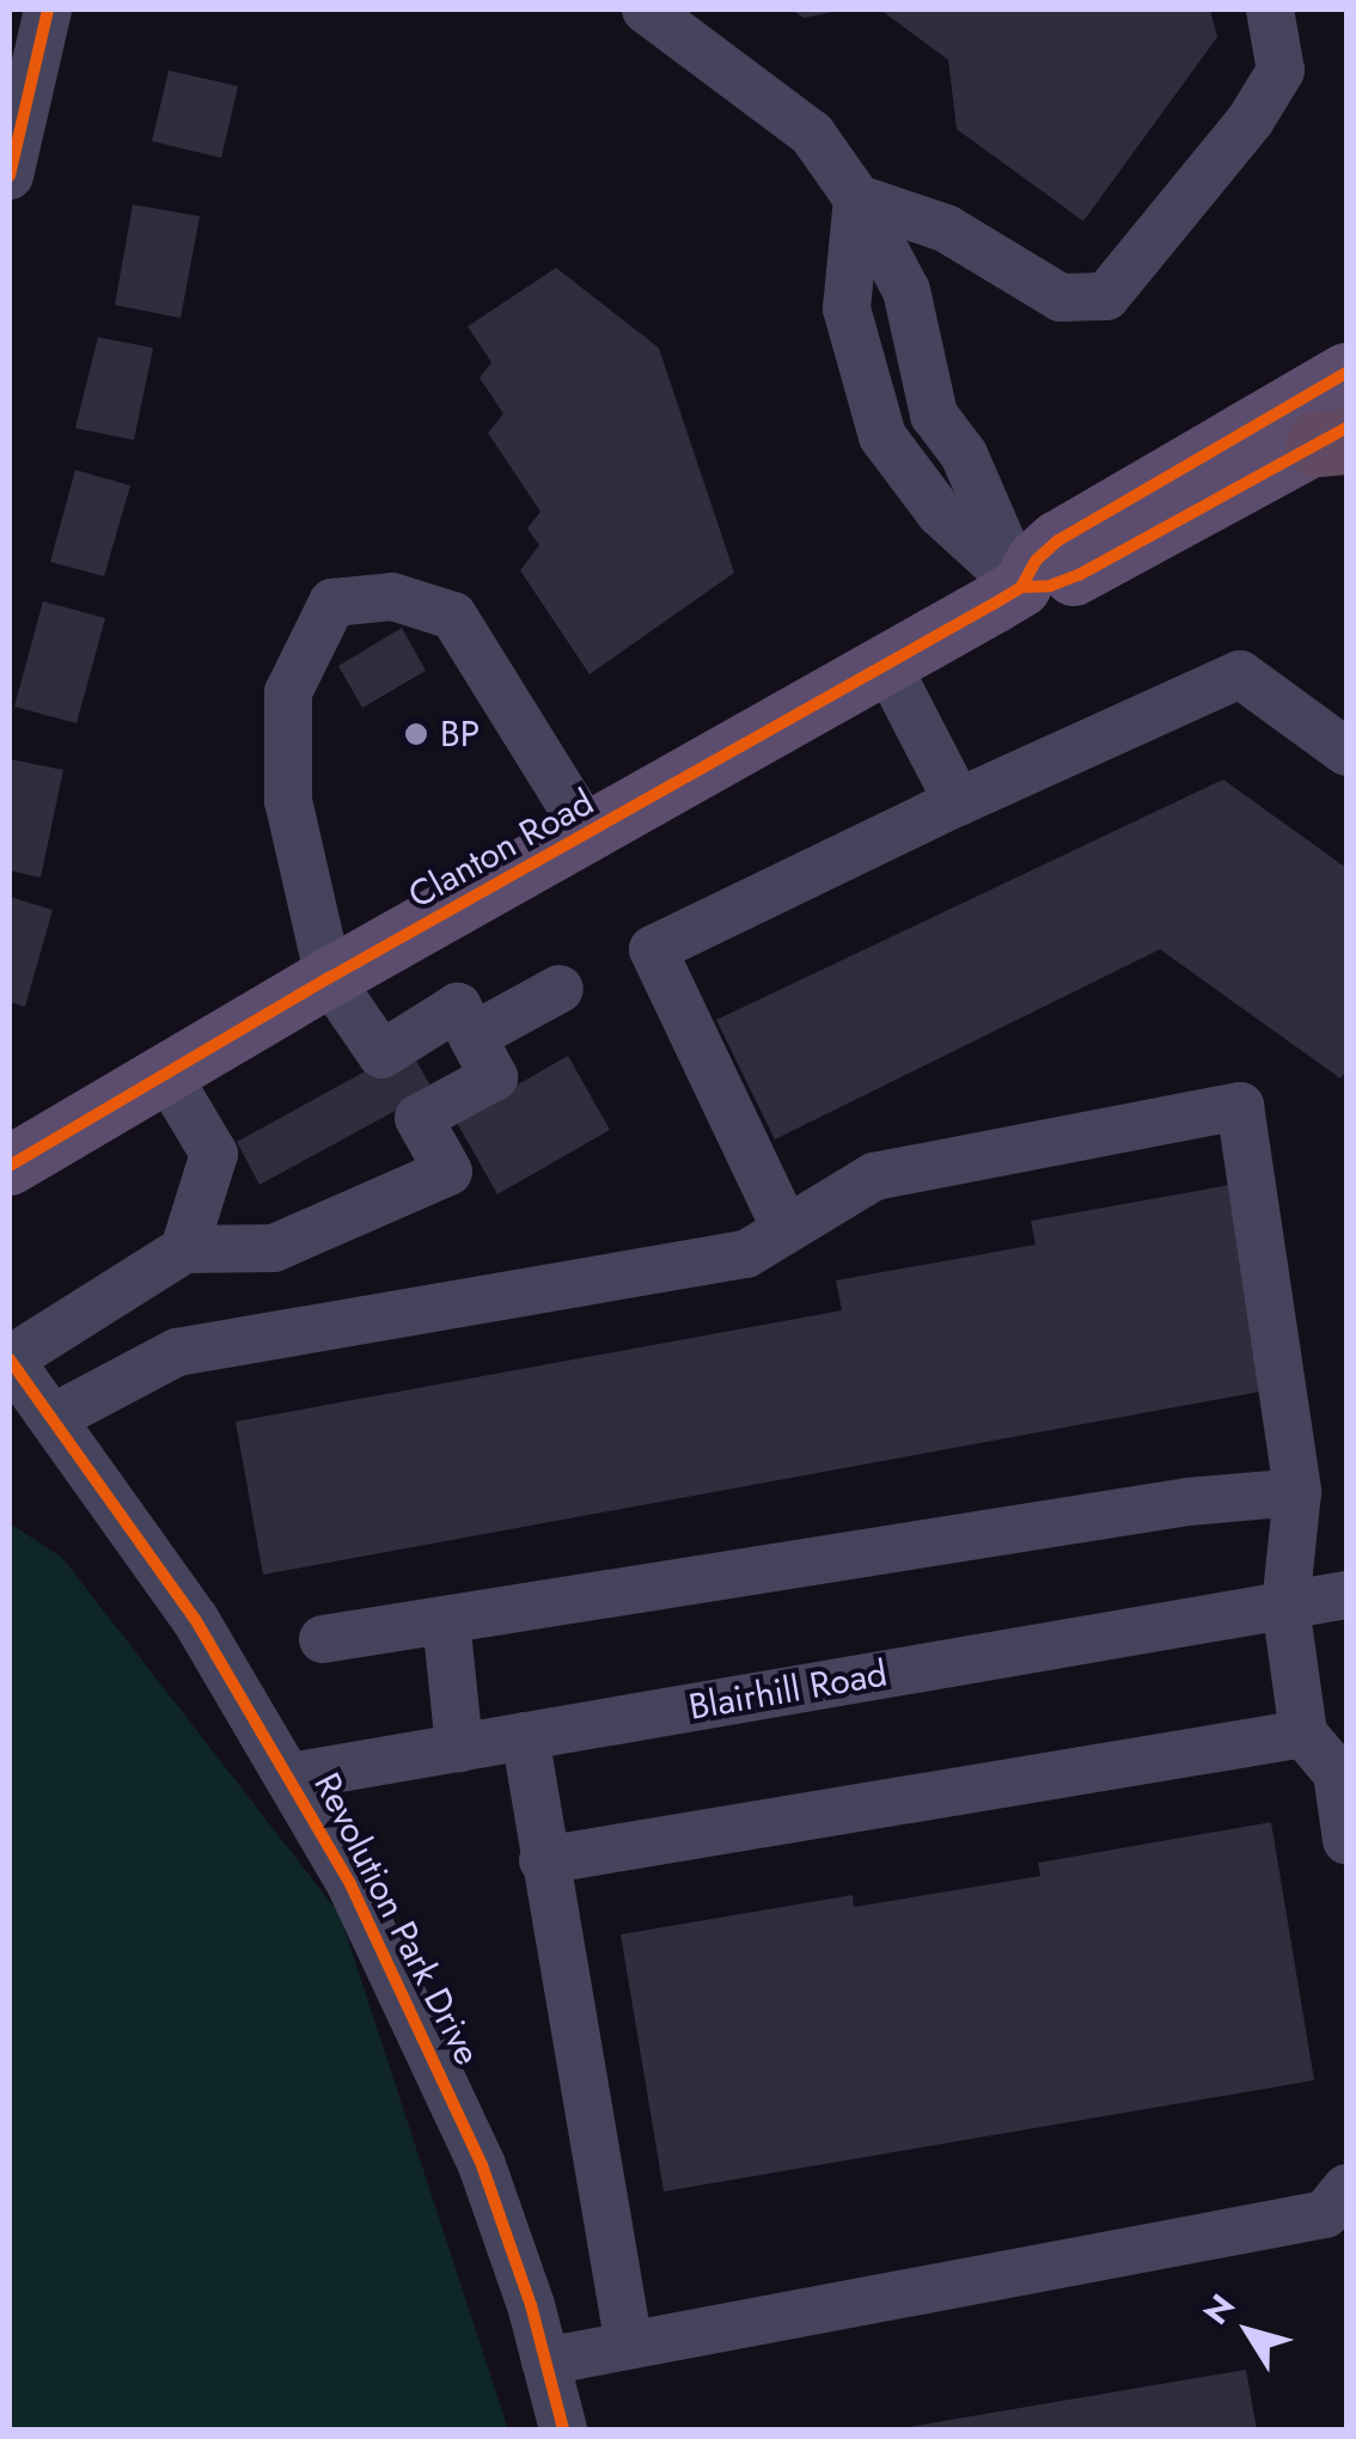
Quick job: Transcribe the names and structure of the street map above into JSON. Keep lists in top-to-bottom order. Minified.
{"streets":{"main road":["Clanton Road"],"street":["Blairhill Road","Revolution Park Drive"]},"crossings":[["Blairhill Road","Revolution Park Drive"]],"places":["BP"],"north":"top left"}
